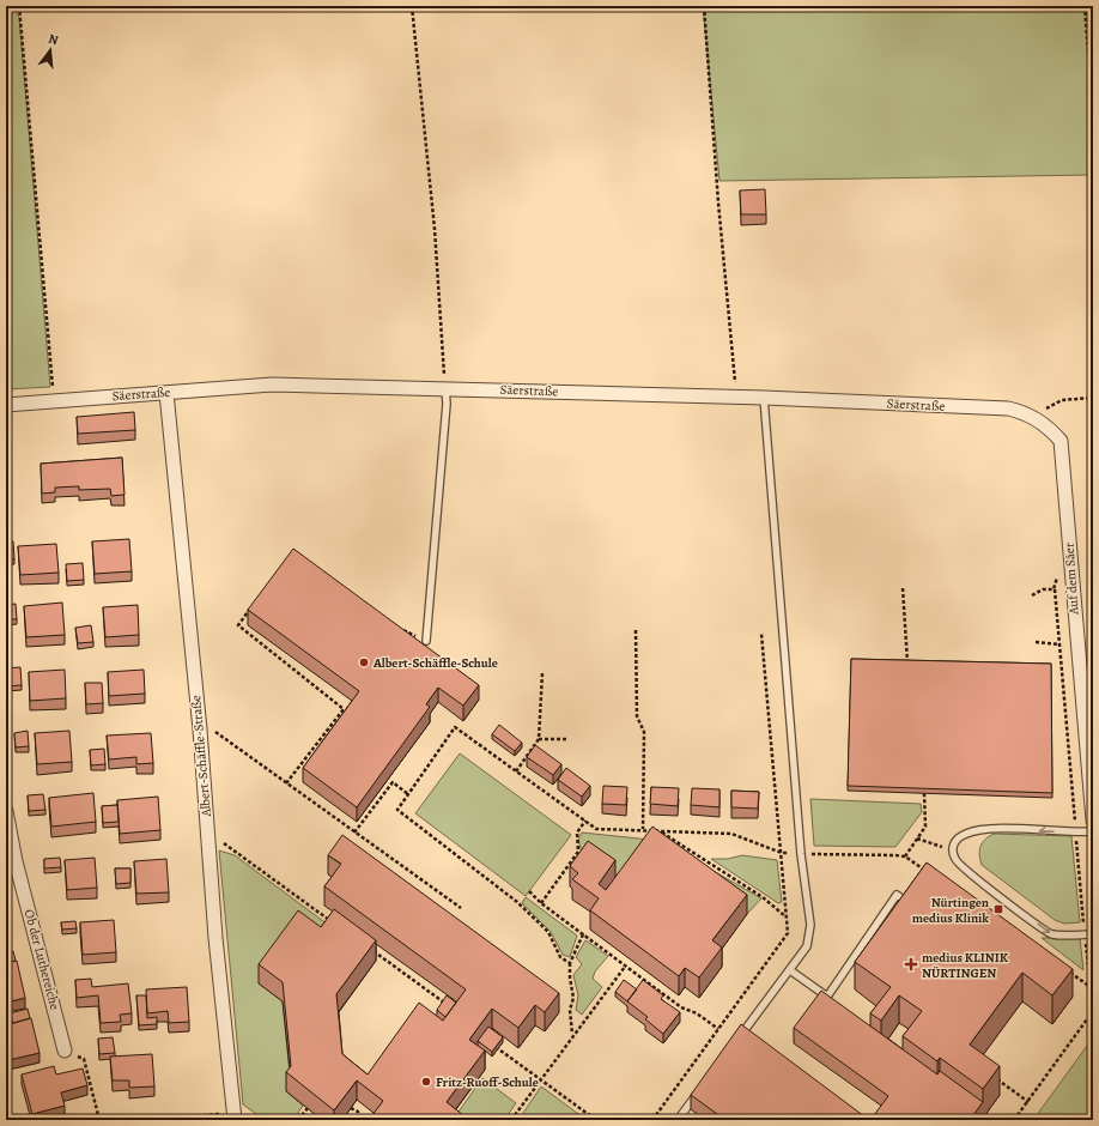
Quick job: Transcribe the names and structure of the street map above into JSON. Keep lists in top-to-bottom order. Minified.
{"streets":{"street":["Säerstraße","Auf dem Säer","Albert-Schäffle-Straße","Ob der Luthereiche"]},"crossings":[["Säerstraße","Auf dem Säer"],["Säerstraße","Albert-Schäffle-Straße"]],"places":{"other":["Albert-Schäffle-Schule","Fritz-Ruoff-Schule"],"transit":["Nürtingen medius Klinik"],"health":["medius KLINIK NÜRTINGEN"]},"north":"top"}
